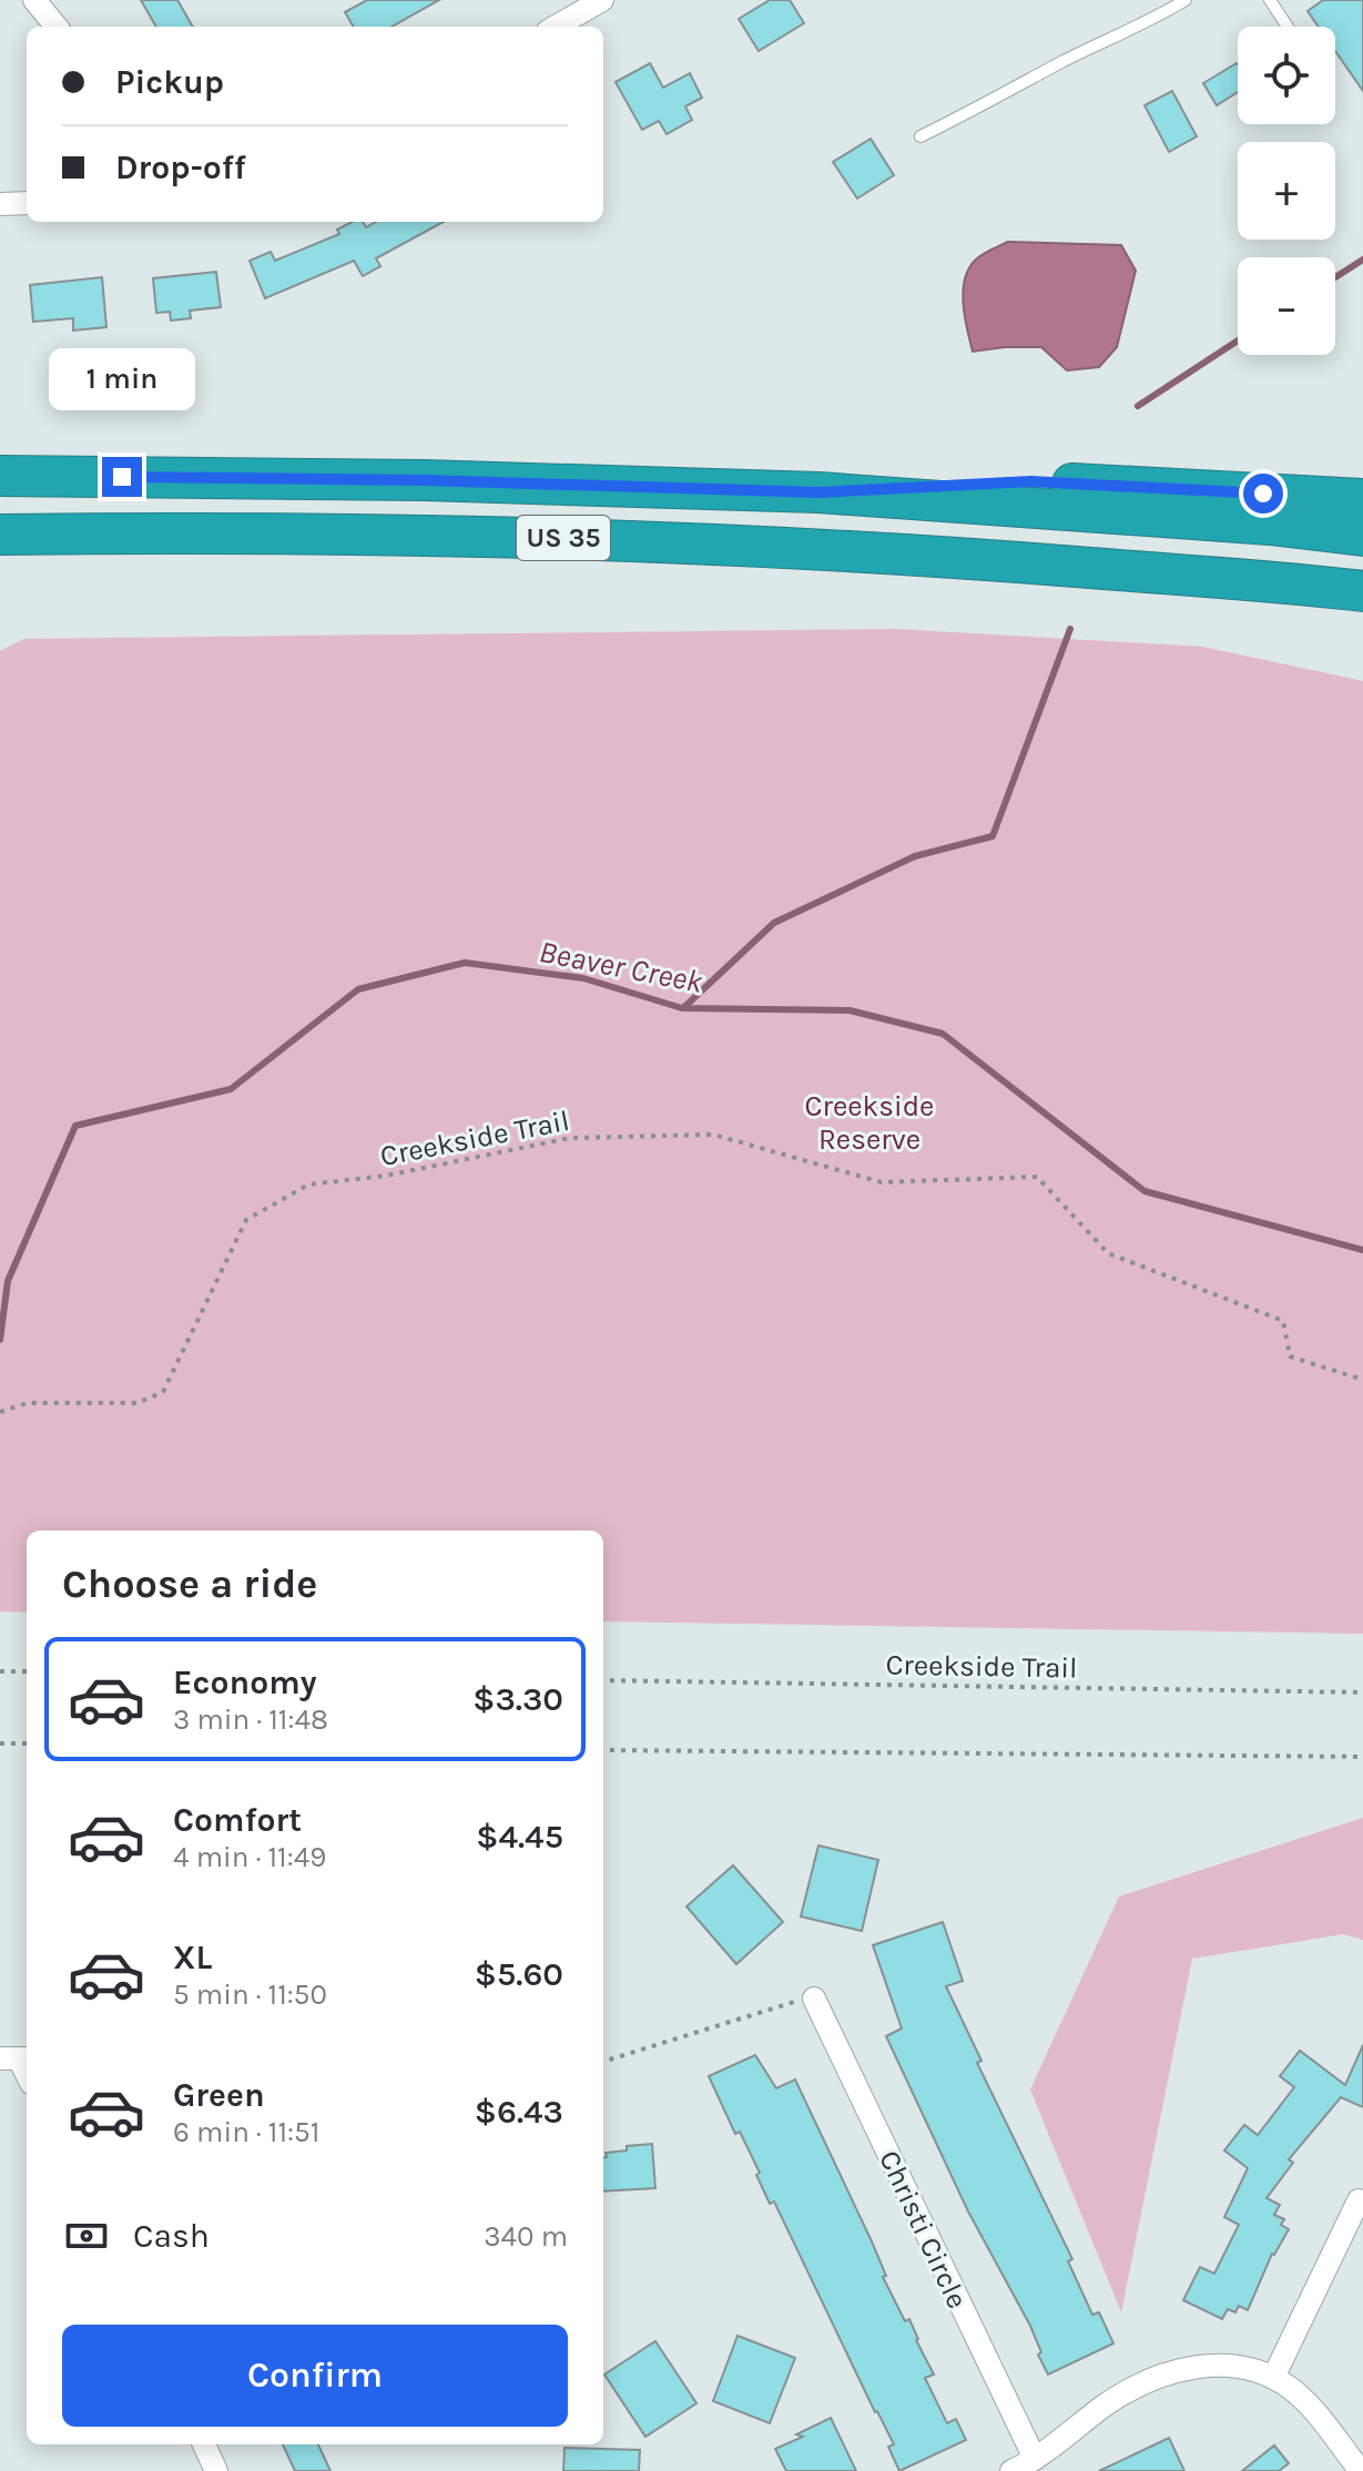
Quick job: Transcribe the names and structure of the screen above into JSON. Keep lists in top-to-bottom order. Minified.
{"streets":{"highway":["US 35"],"street":["Christi Circle"],"path":["Creekside Trail"]},"water":["Beaver Creek"],"parks":["Creekside Reserve"],"page":{"map_buttons":["+","−"],"banner":["Pickup","Drop-off"],"bubble":"1 min","heading":"Choose a ride","list":[{"name":"Economy","note":"3 min · 11:48","value":"$3.30"},{"name":"Comfort","note":"4 min · 11:49","value":"$4.45"},{"name":"XL","note":"5 min · 11:50","value":"$5.60"},{"name":"Green","note":"6 min · 11:51","value":"$6.43"}],"pay":["Cash","340 m"],"buttons":"Confirm"}}
